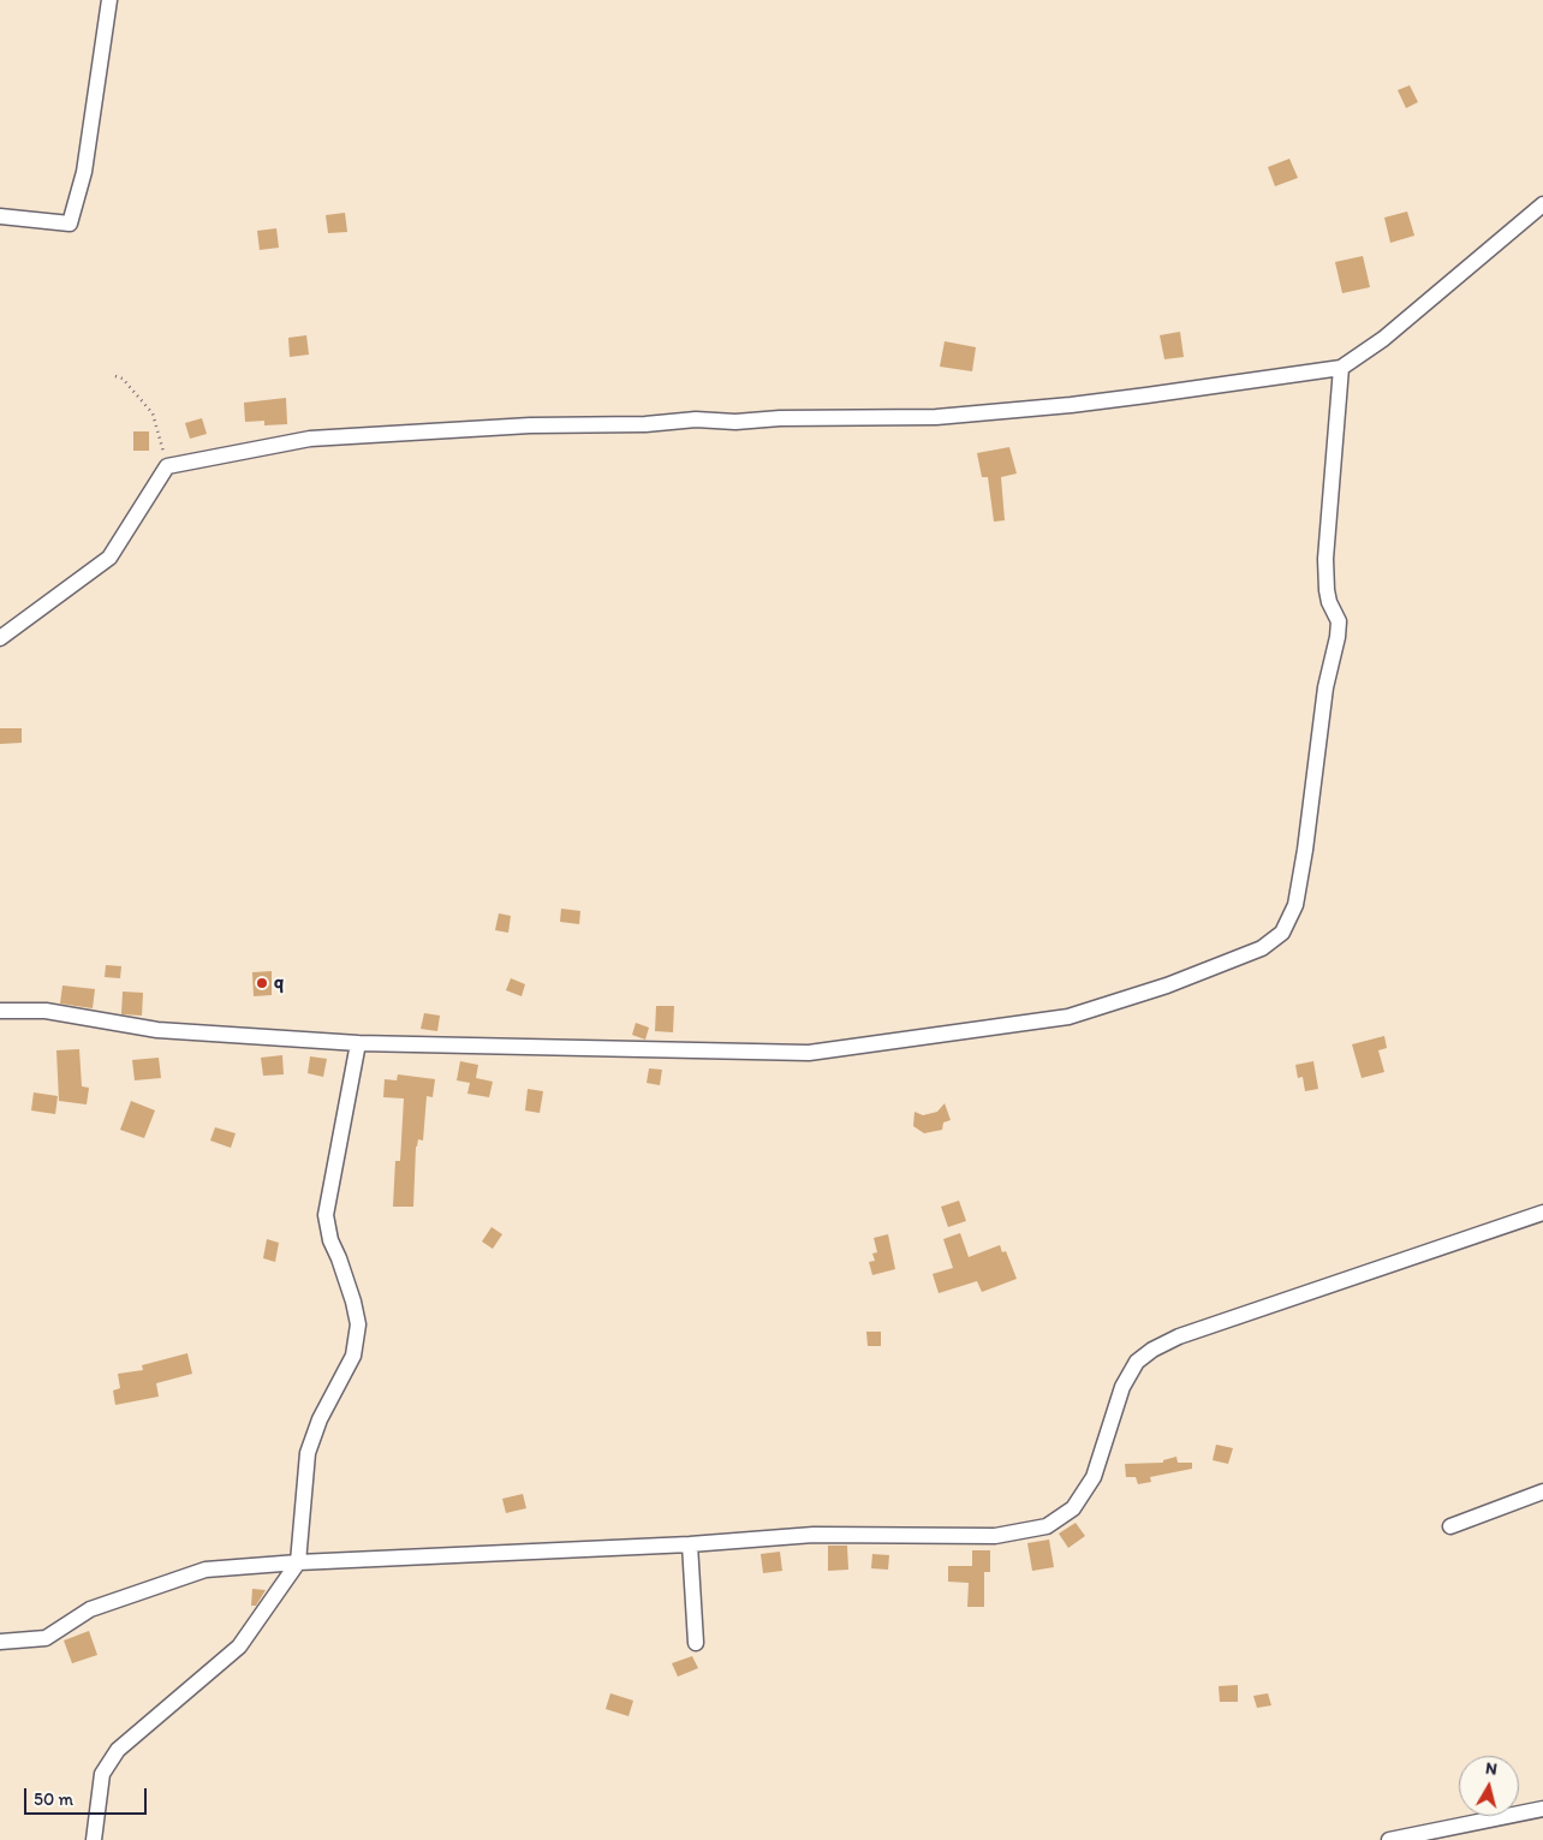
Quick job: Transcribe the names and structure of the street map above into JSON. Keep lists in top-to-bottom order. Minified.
{"places":["q"],"scale_bar":"50 m","north":"top"}
